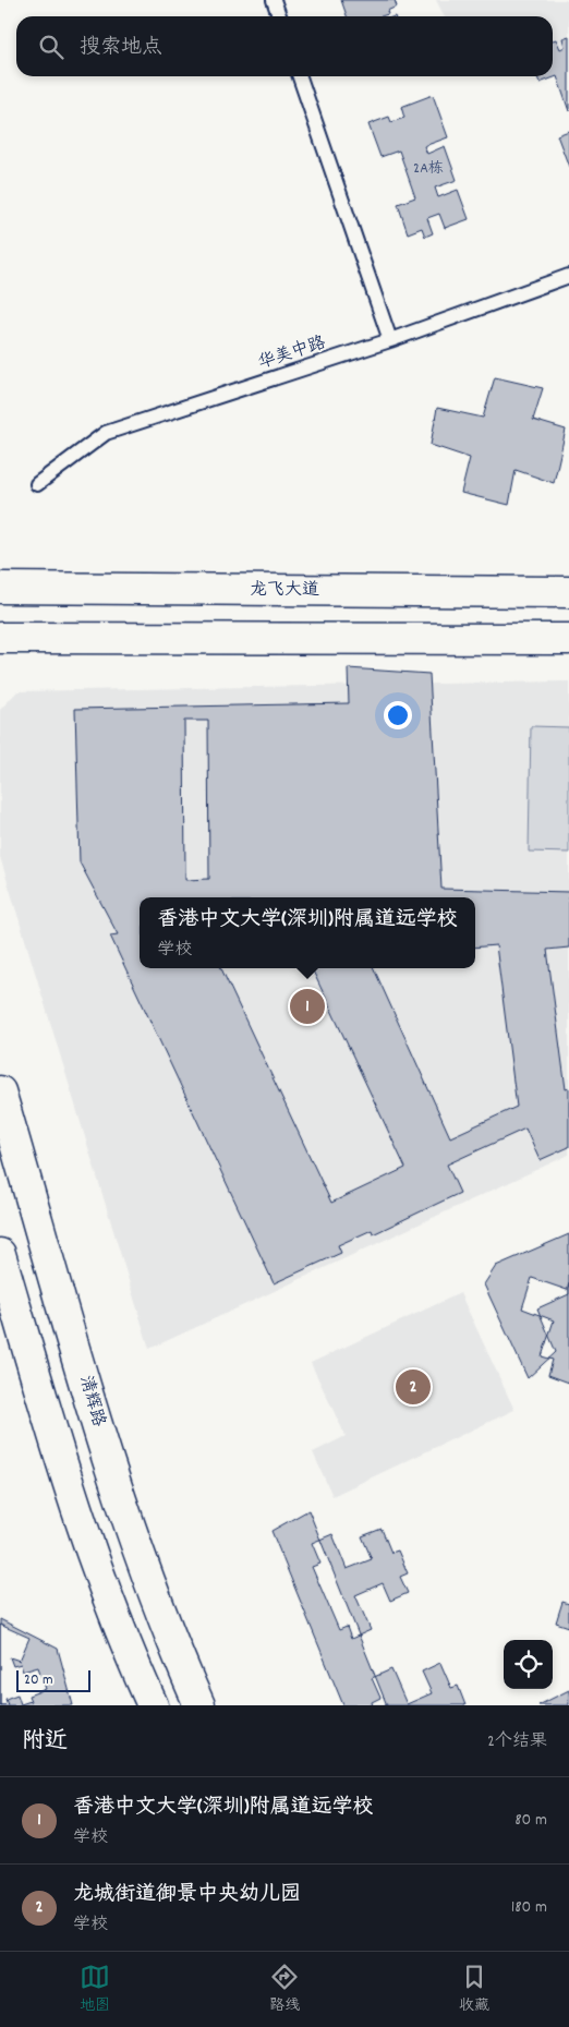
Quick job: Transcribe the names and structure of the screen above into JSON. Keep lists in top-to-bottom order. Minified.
{"streets":{"street":["龙飞大道","清辉路"],"lane":["华美中路"]},"house_numbers":["2A栋"],"scale_bar":"20 m","page":{"search":"搜索地点","popup":["香港中文大学(深圳)附属道远学校","学校"],"pins":["1","2"],"scale":"20 m","heading":["附近","2个结果"],"list":[{"mark":"1","name":"香港中文大学(深圳)附属道远学校","note":"学校","value":"80 m"},{"mark":"2","name":"龙城街道御景中央幼儿园","note":"学校","value":"180 m"}],"nav":["地图","路线","收藏"]}}
